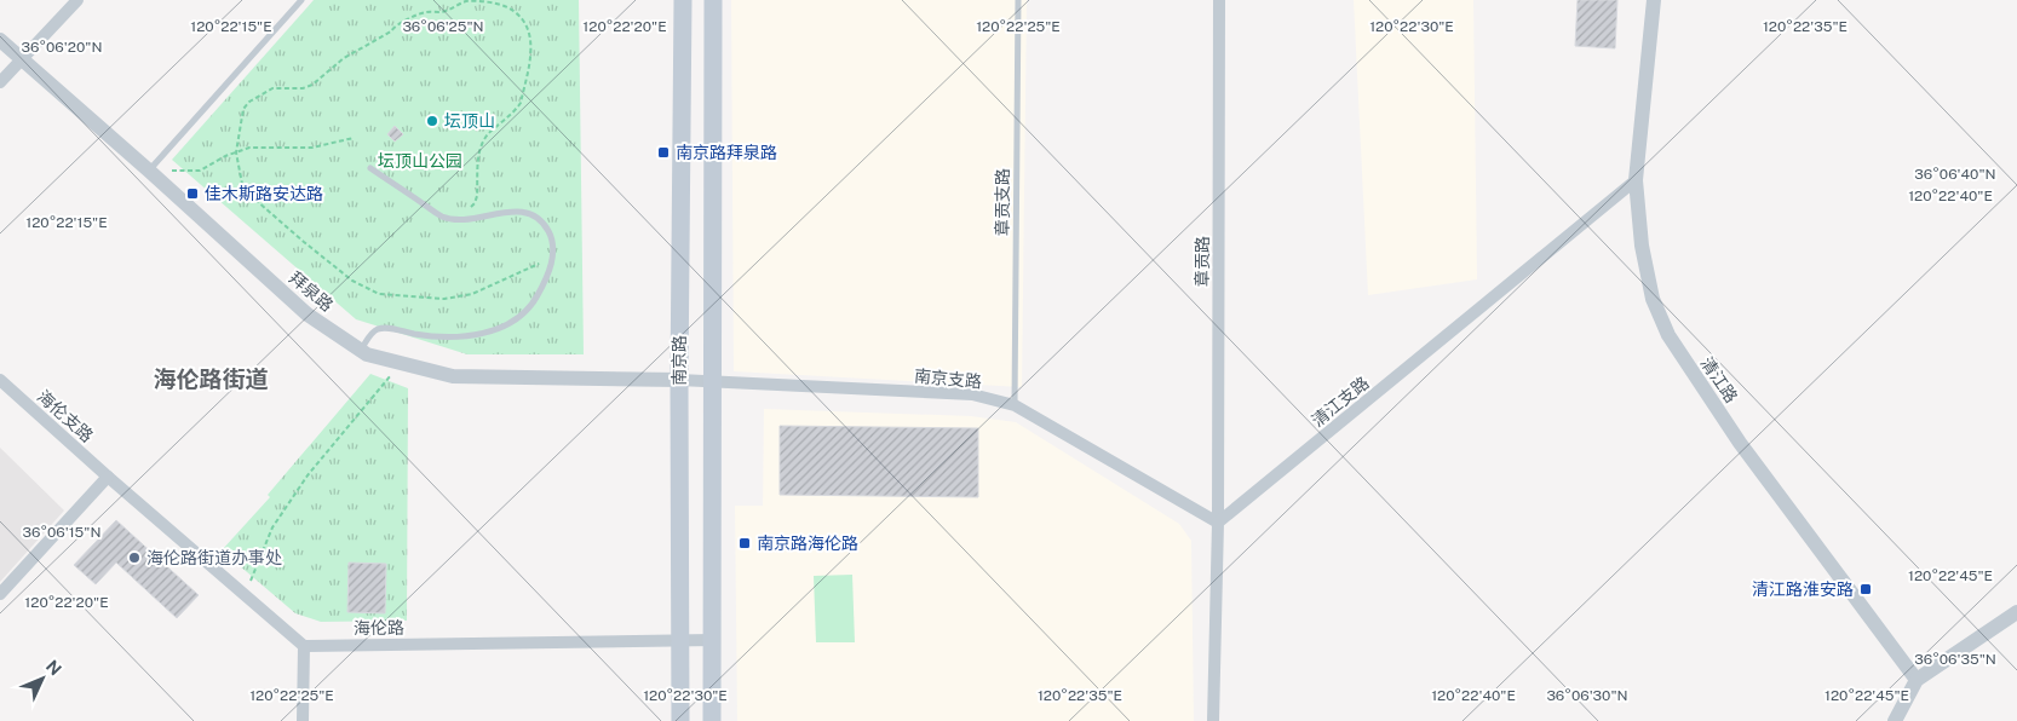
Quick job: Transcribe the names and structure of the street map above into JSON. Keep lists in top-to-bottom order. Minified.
{"streets":{"main road":["南京路"],"street":["章贡路","拜泉路","南京支路","清江路","清江支路","海伦支路","海伦路"],"lane":["章贡支路"]},"crossings":[["章贡支路","南京支路"],["章贡路","南京支路"],["章贡路","清江支路"],["拜泉路","南京路"],["拜泉路","南京支路"],["南京路","南京支路"],["南京路","海伦路"],["南京支路","清江支路"],["清江路","清江支路"]],"districts":["海伦路街道"],"parks":["坛顶山公园"],"places":{"other":["坛顶山","海伦路街道办事处"],"transit":["南京路拜泉路","佳木斯路安达路","南京路海伦路","清江路淮安路"]},"north":"top right","coordinates":["120°22'15\"E","120°22'20\"E","120°22'25\"E","120°22'30\"E","120°22'35\"E","36°06'25\"N","36°06'20\"N","36°06'40\"N","120°22'40\"E","36°06'15\"N","120°22'45\"E","36°06'35\"N","36°06'30\"N"]}
